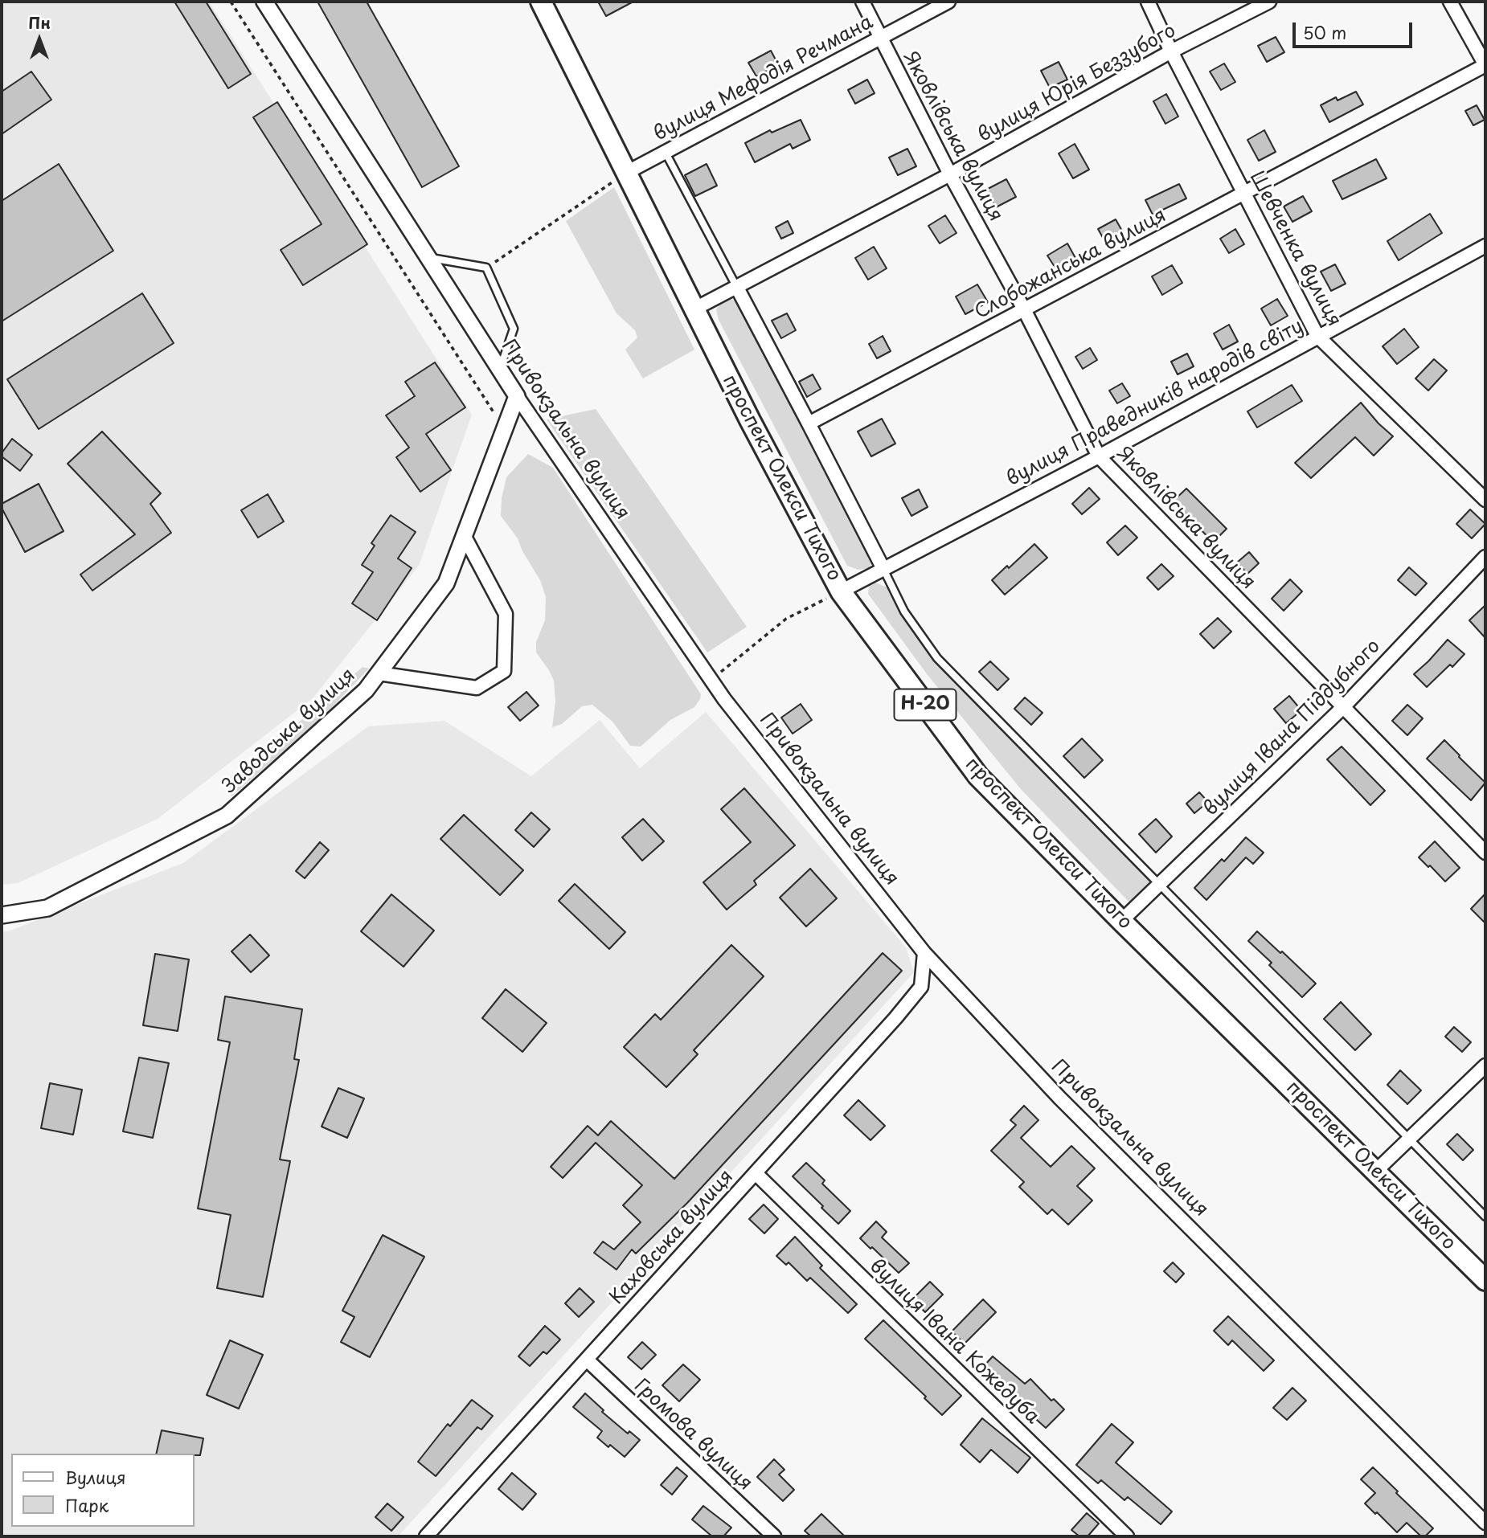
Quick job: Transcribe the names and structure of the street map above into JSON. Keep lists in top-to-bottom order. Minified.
{"streets":{"main road":["проспект Олекси Тихого","Н-20"],"street":["вулиця Мефодія Речмана","вулиця Юрія Беззубого","Яковлівська вулиця","Шевченка вулиця","Слобожанська вулиця","вулиця Праведників народів світу","Привокзальна вулиця","вулиця Івана Піддубного","Заводська вулиця","Каховська вулиця","вулиця Івана Кожедуба","Громова вулиця"]},"crossings":[["вулиця Мефодія Речмана","Яковлівська вулиця"],["вулиця Мефодія Речмана","проспект Олекси Тихого"],["вулиця Юрія Беззубого","Яковлівська вулиця"],["вулиця Юрія Беззубого","Шевченка вулиця"],["вулиця Юрія Беззубого","проспект Олекси Тихого"],["Яковлівська вулиця","Слобожанська вулиця"],["Яковлівська вулиця","вулиця Праведників народів світу"],["Яковлівська вулиця","вулиця Івана Піддубного"],["Шевченка вулиця","Слобожанська вулиця"],["Шевченка вулиця","вулиця Праведників народів світу"],["вулиця Праведників народів світу","проспект Олекси Тихого"],["Привокзальна вулиця","Заводська вулиця"],["Привокзальна вулиця","Каховська вулиця"],["проспект Олекси Тихого","вулиця Івана Піддубного"],["Каховська вулиця","вулиця Івана Кожедуба"],["Каховська вулиця","Громова вулиця"]],"legend":["Вулиця","Парк"],"scale_bar":"50 m","north":"top"}
